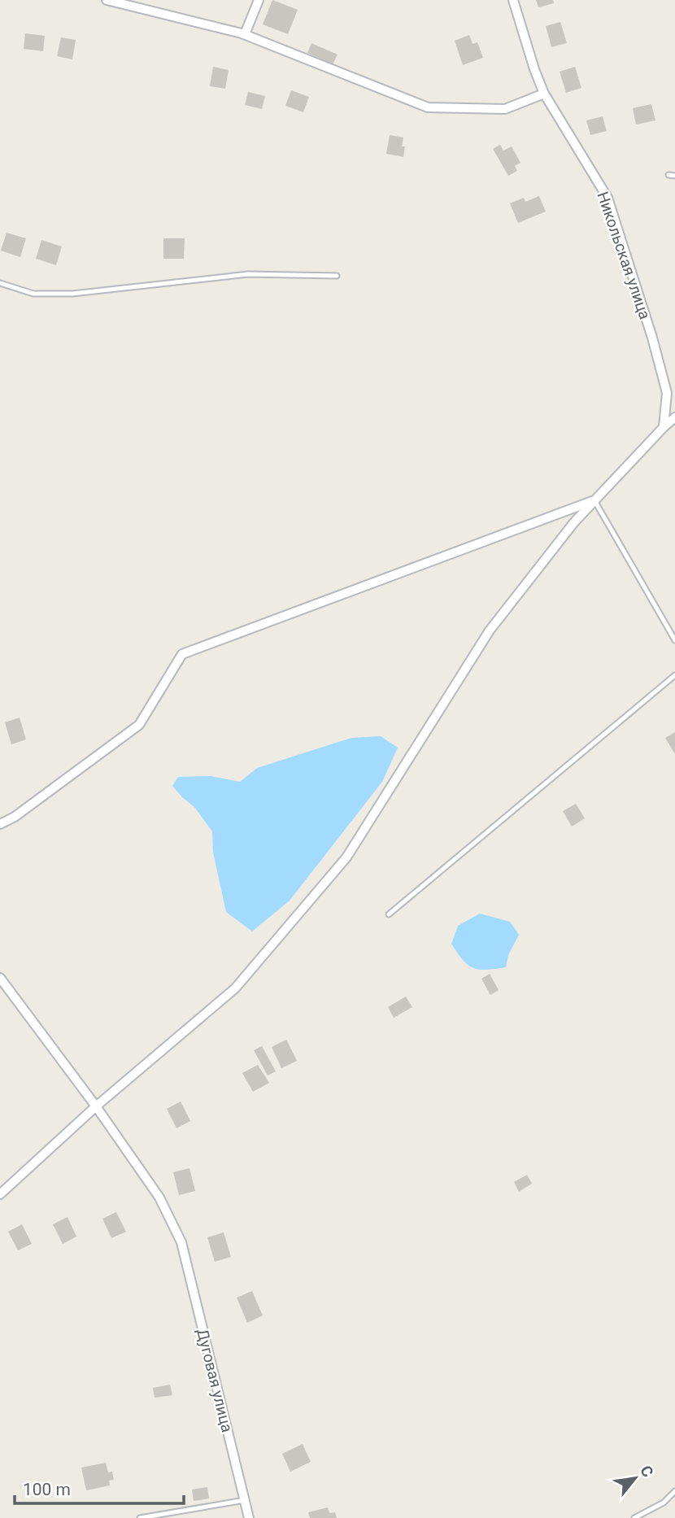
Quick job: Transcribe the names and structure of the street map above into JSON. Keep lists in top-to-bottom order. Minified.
{"streets":{"street":["Никольская улица","Дуговая улица"]},"scale_bar":"100 m","north":"top right"}
